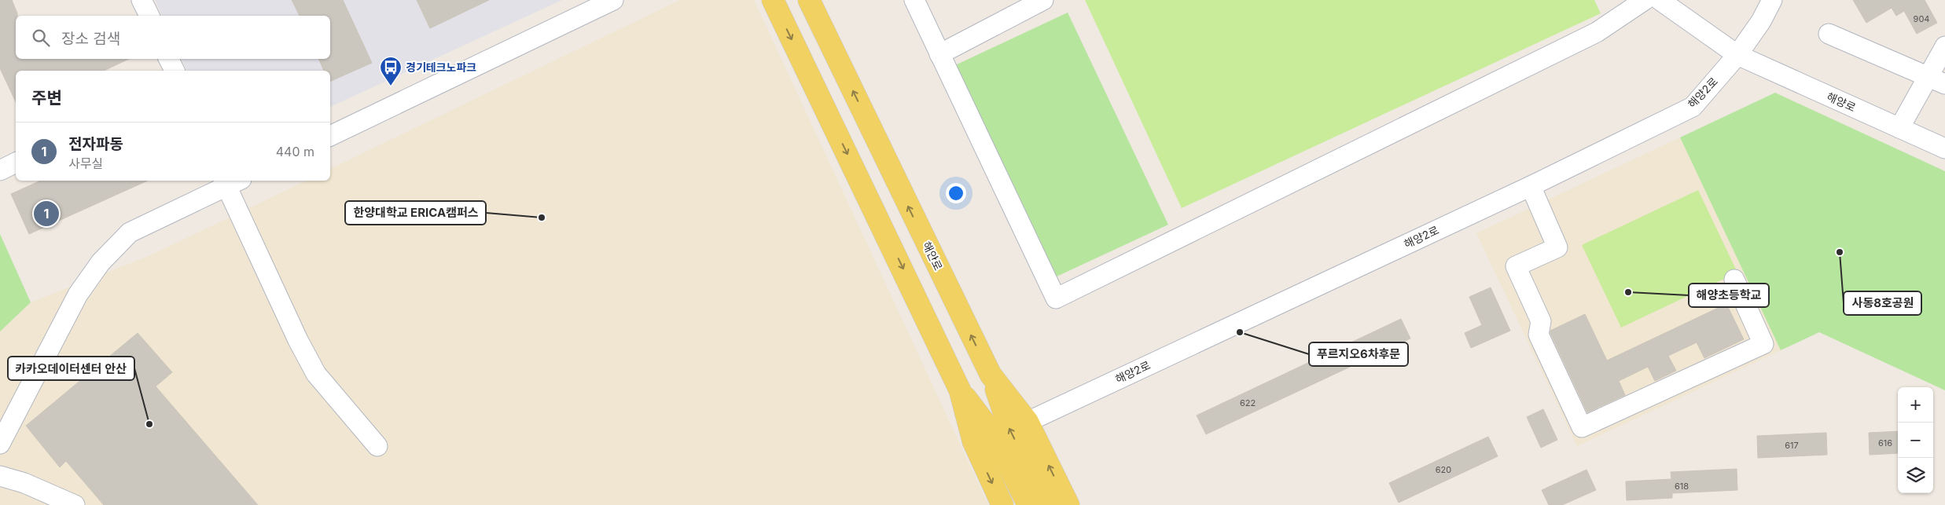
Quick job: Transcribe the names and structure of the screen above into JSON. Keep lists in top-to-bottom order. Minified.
{"streets":{"main road":["해안로"],"street":["해양2로","해양로"]},"crossings":[["해양2로","해양로"],["해양2로","해안로"]],"places":{"bus stop":["경기테크노파크"],"other":["한양대학교 ERICA캠퍼스","사동8호공원","해양초등학교","푸르지오6차후문","카카오데이터센터 안산"]},"house_numbers":["904","622","616","617","620","618"],"page":{"search":"장소 검색","heading":"주변","list":[{"mark":"1","name":"전자파동","note":"사무실","value":"440 m"}],"pins":"1","map_buttons":["+","−"]}}
